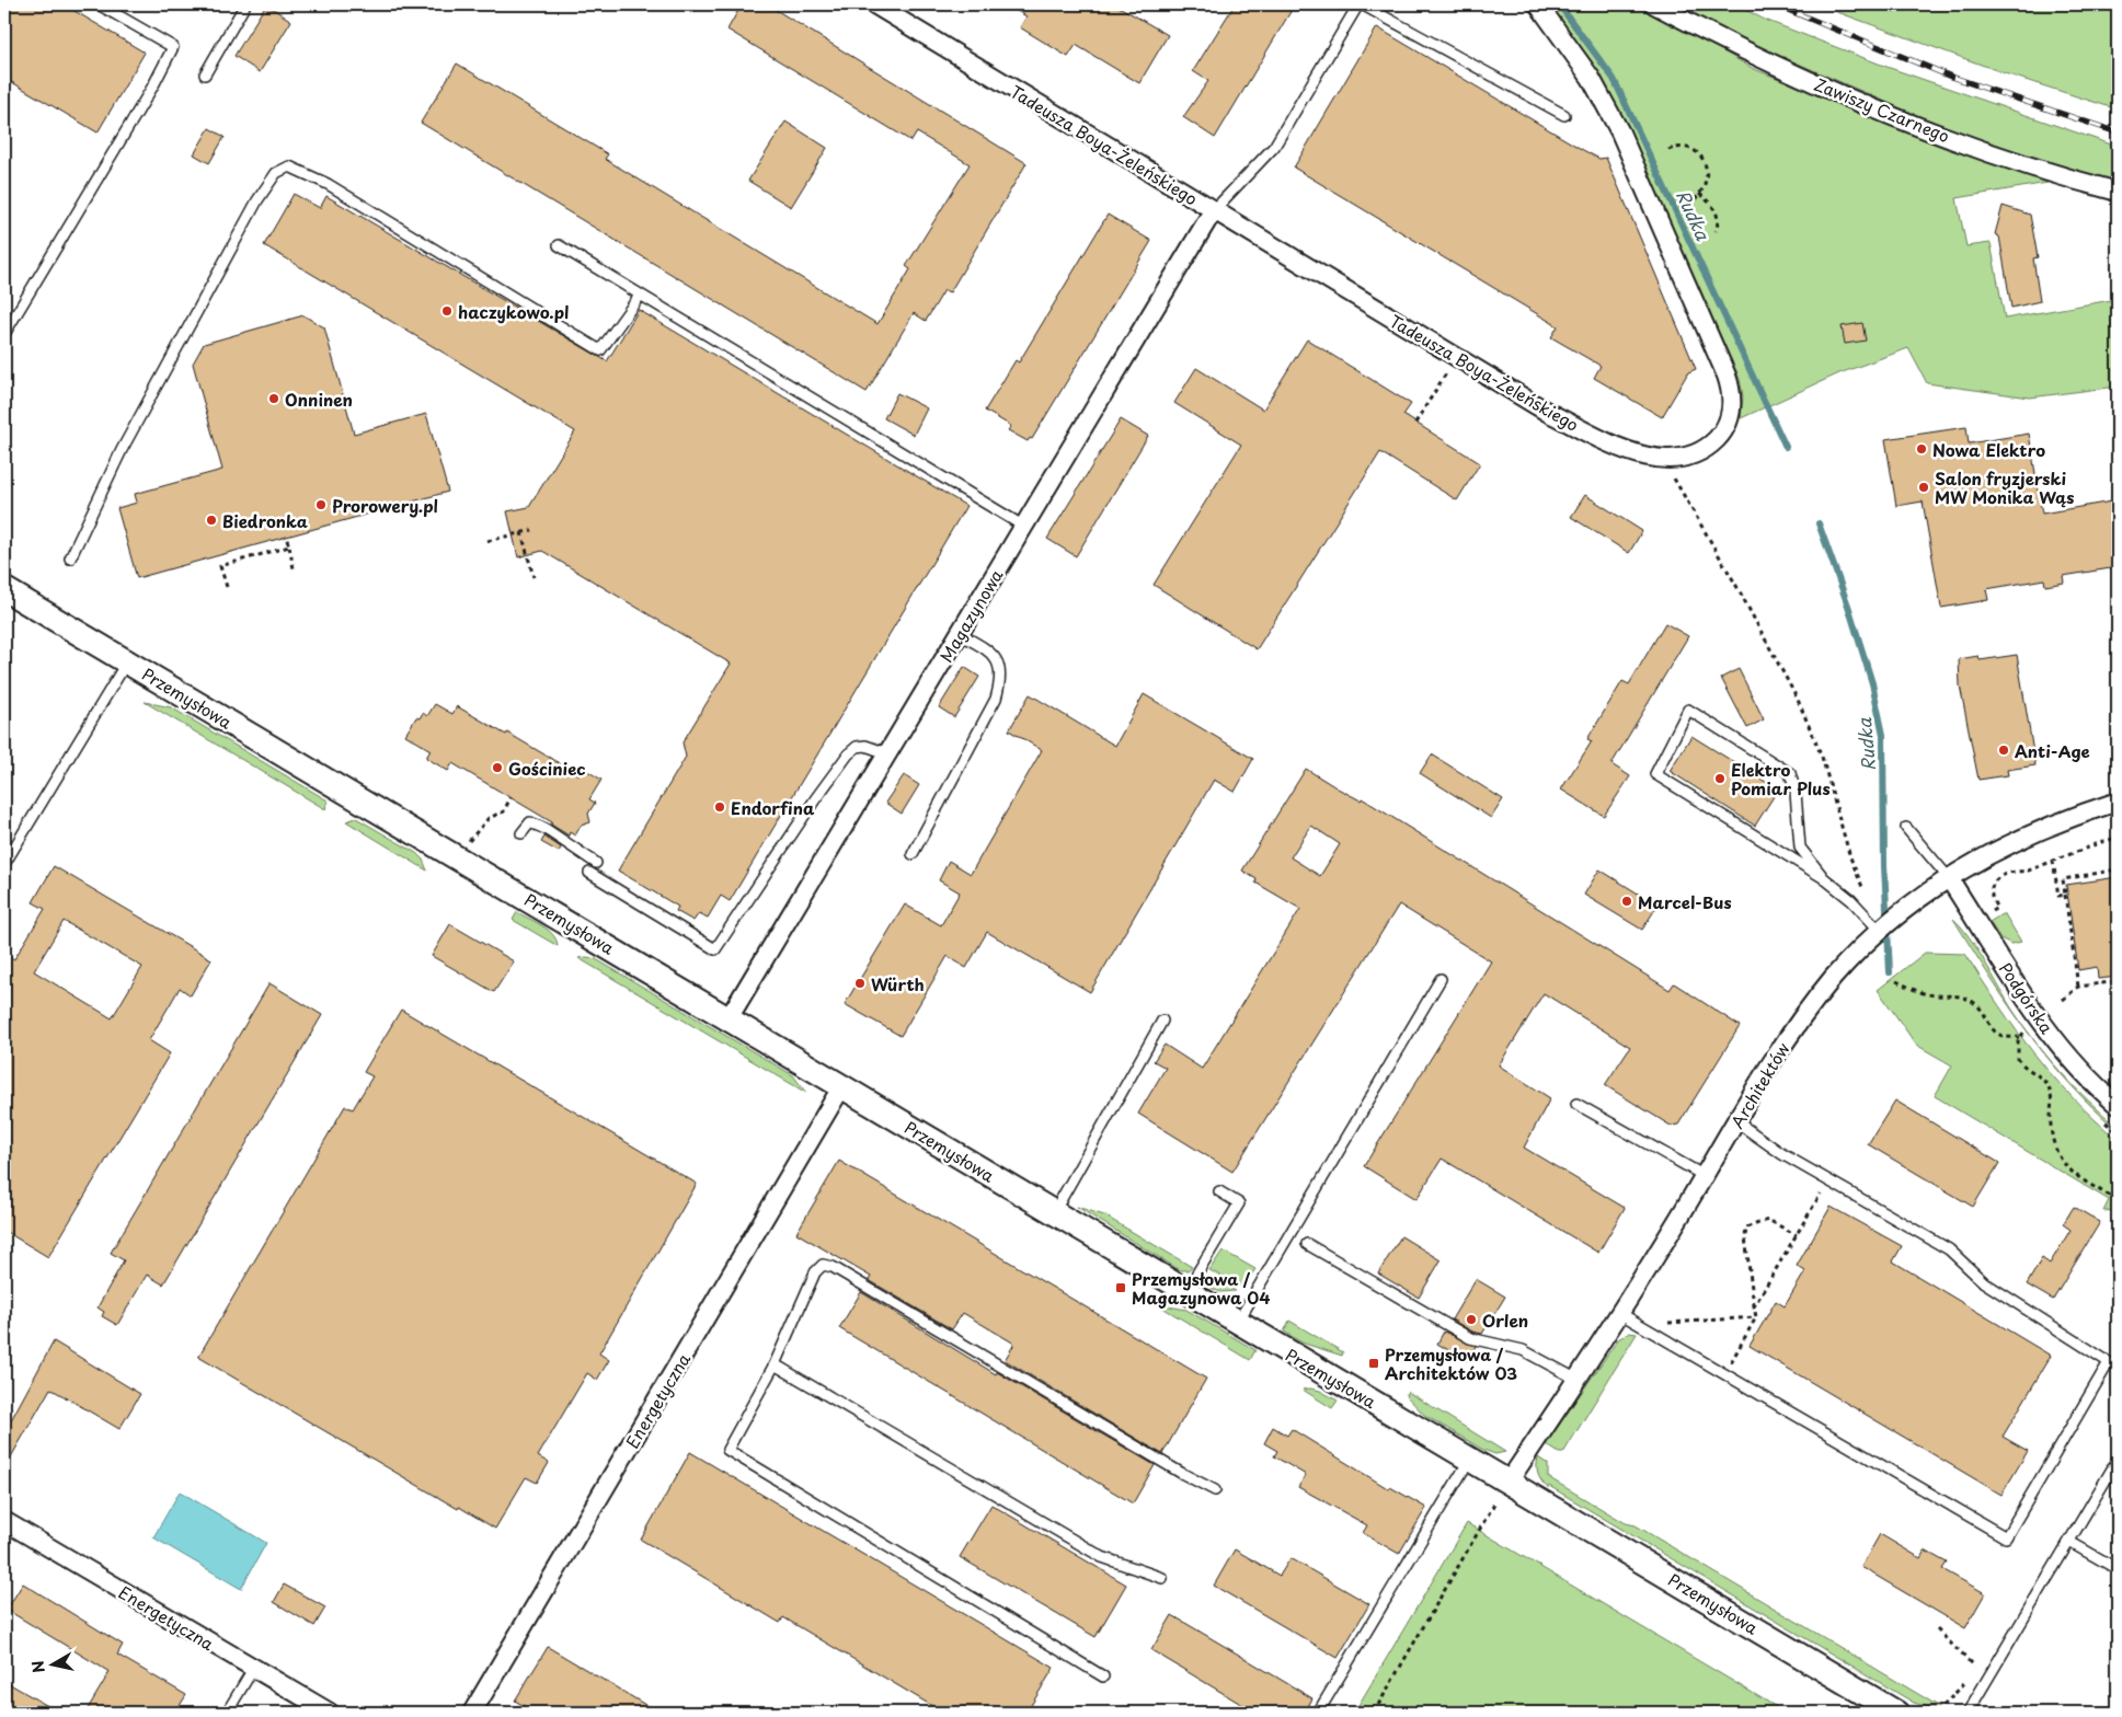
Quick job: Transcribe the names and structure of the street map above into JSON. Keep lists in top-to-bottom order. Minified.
{"streets":{"street":["Zawiszy Czarnego","Tadeusza Boya-Żeleńskiego","Magazynowa","Przemysłowa","Podgórska","Architektów","Energetyczna"]},"crossings":[["Tadeusza Boya-Żeleńskiego","Magazynowa"],["Magazynowa","Przemysłowa"],["Przemysłowa","Architektów"],["Przemysłowa","Energetyczna"],["Podgórska","Architektów"]],"water":["Rudka"],"places":{"other":["haczykowo.pl","Onninen","Nowa Elektro","Salon fryzjerski MW Monika Wąs","Prorowery.pl","Biedronka","Anti-Age","Gościniec","Elektro Pomiar Plus","Endorfina","Marcel-Bus","Würth","Orlen"],"transit":["Przemysłowa / Magazynowa 04","Przemysłowa / Architektów 03"]},"north":"left"}
